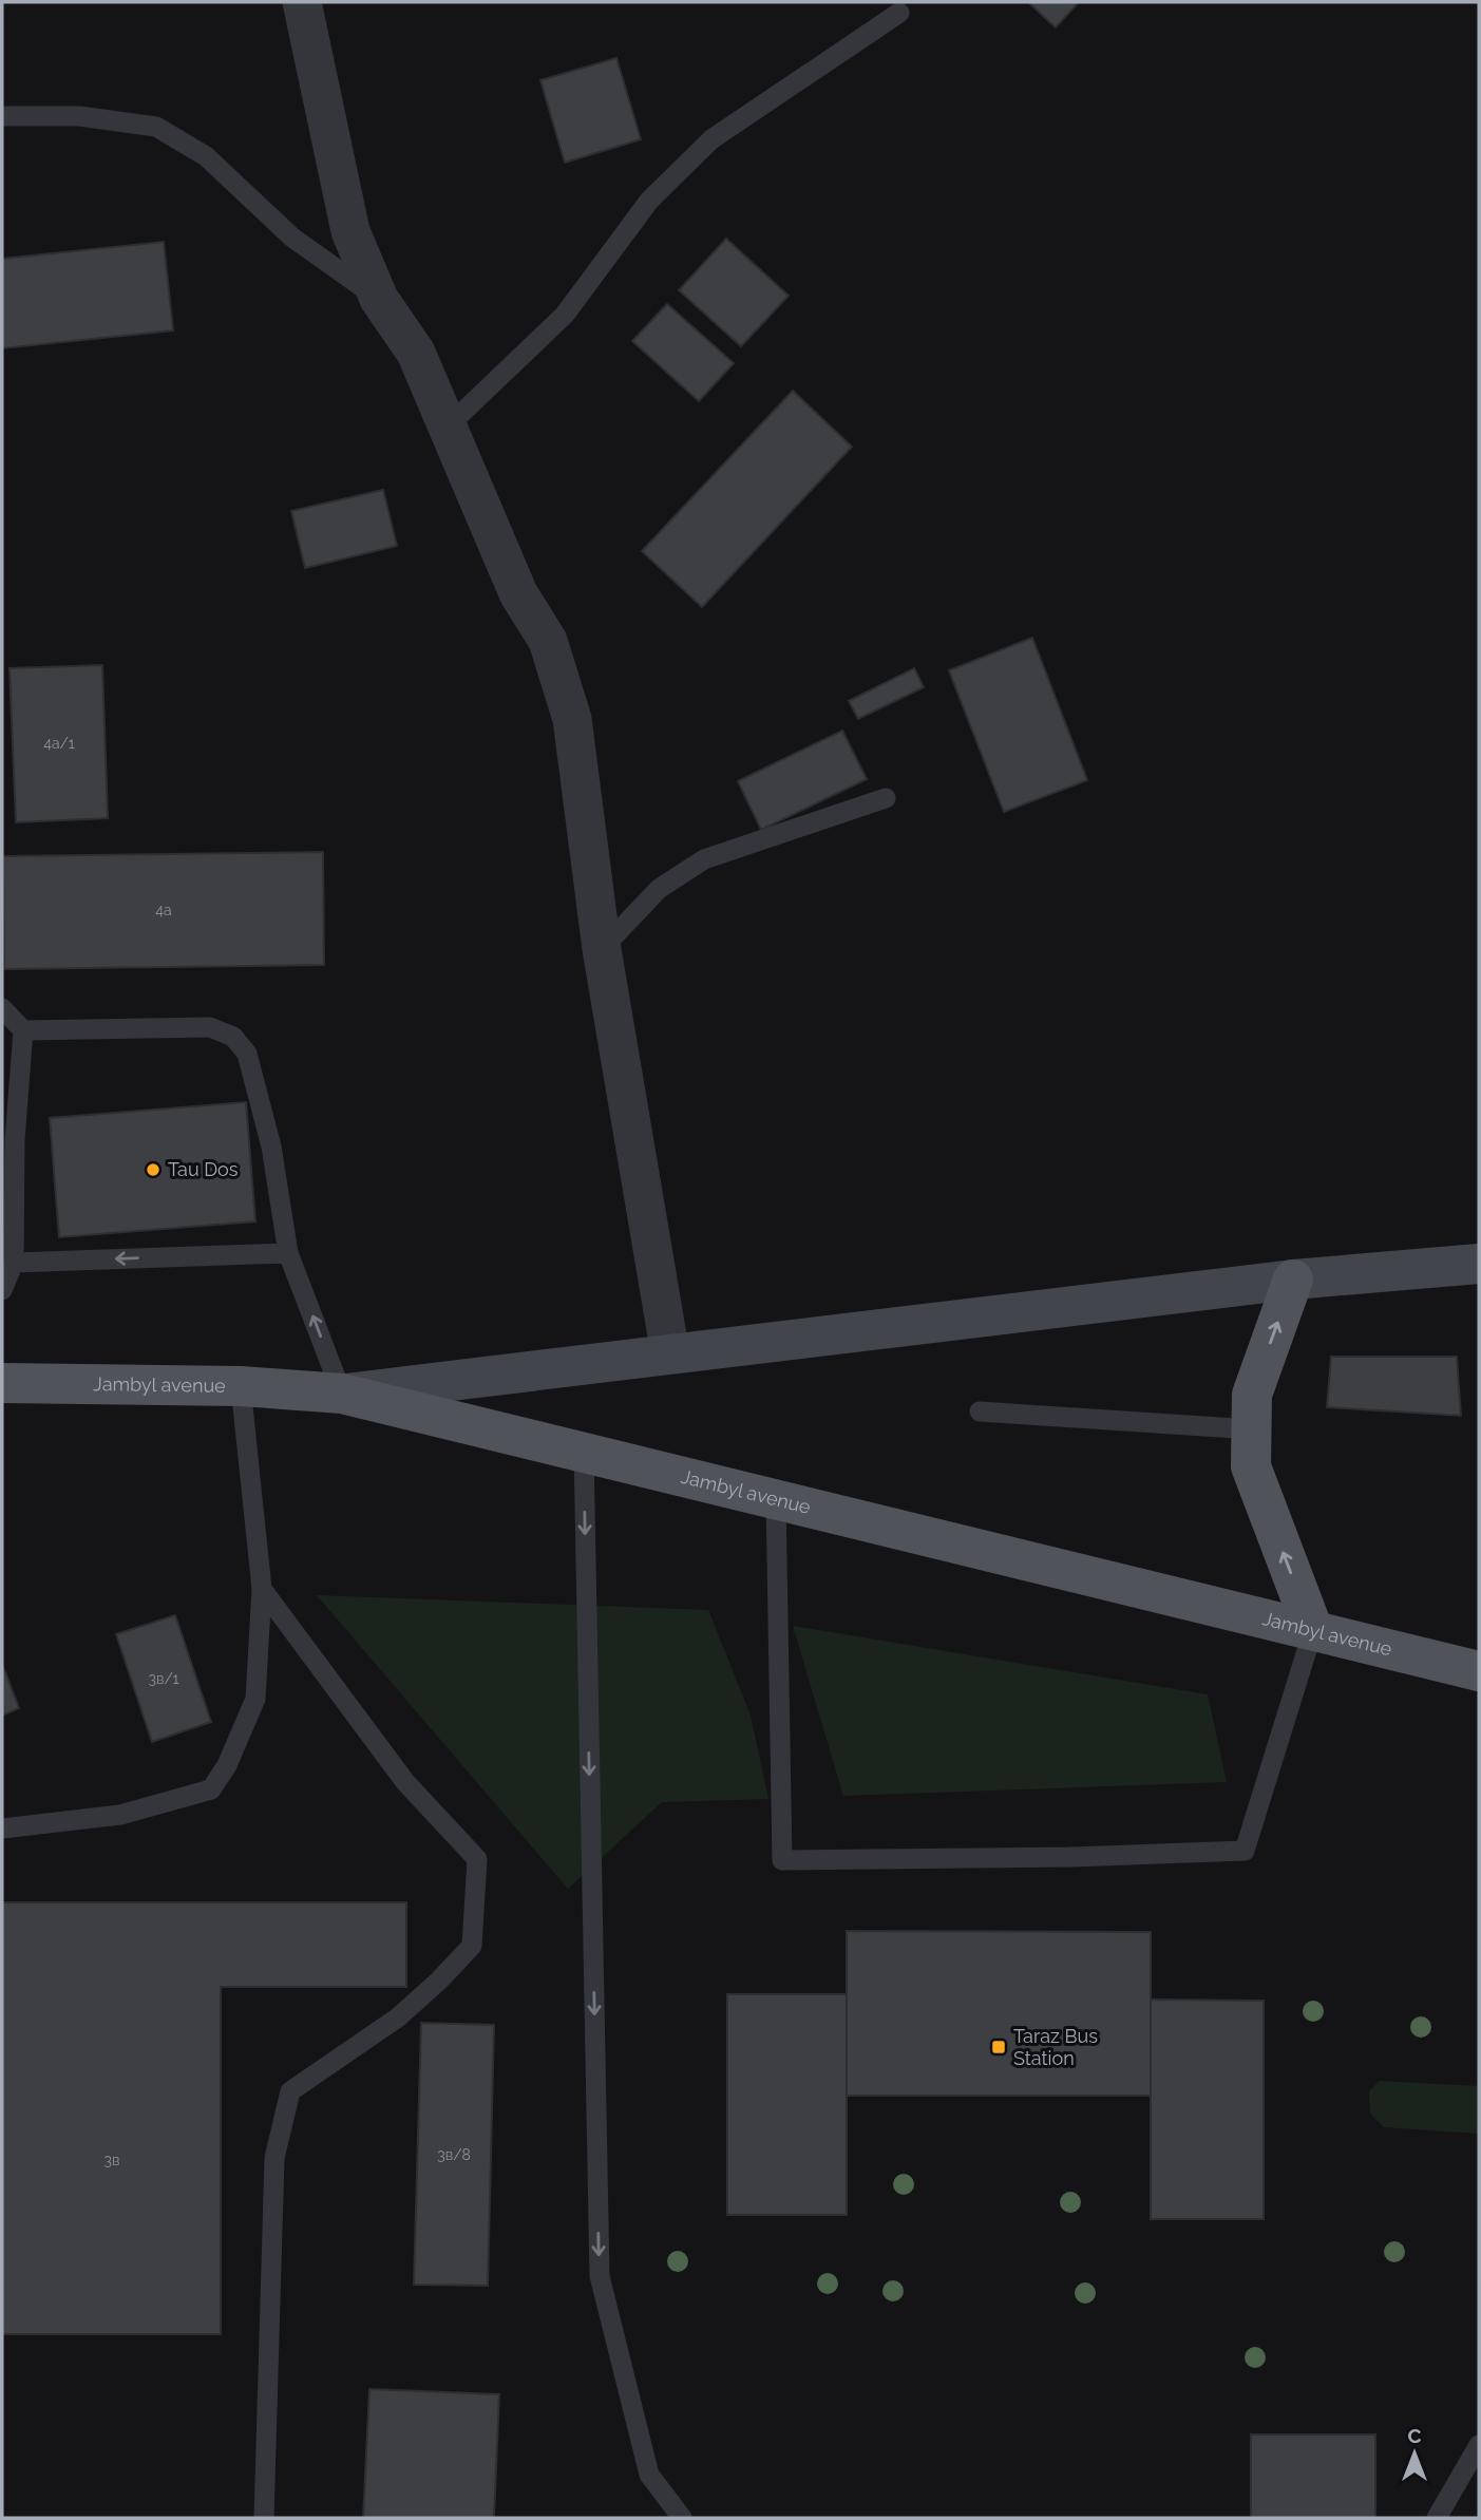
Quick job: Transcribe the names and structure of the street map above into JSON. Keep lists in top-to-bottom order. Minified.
{"streets":{"main road":["Jambyl avenue"]},"places":{"other":["Tau Dos"],"transit":["Taraz Bus Station"]},"house_numbers":["4а/1","4а","3в/1","3в/8","3в"],"north":"top"}
